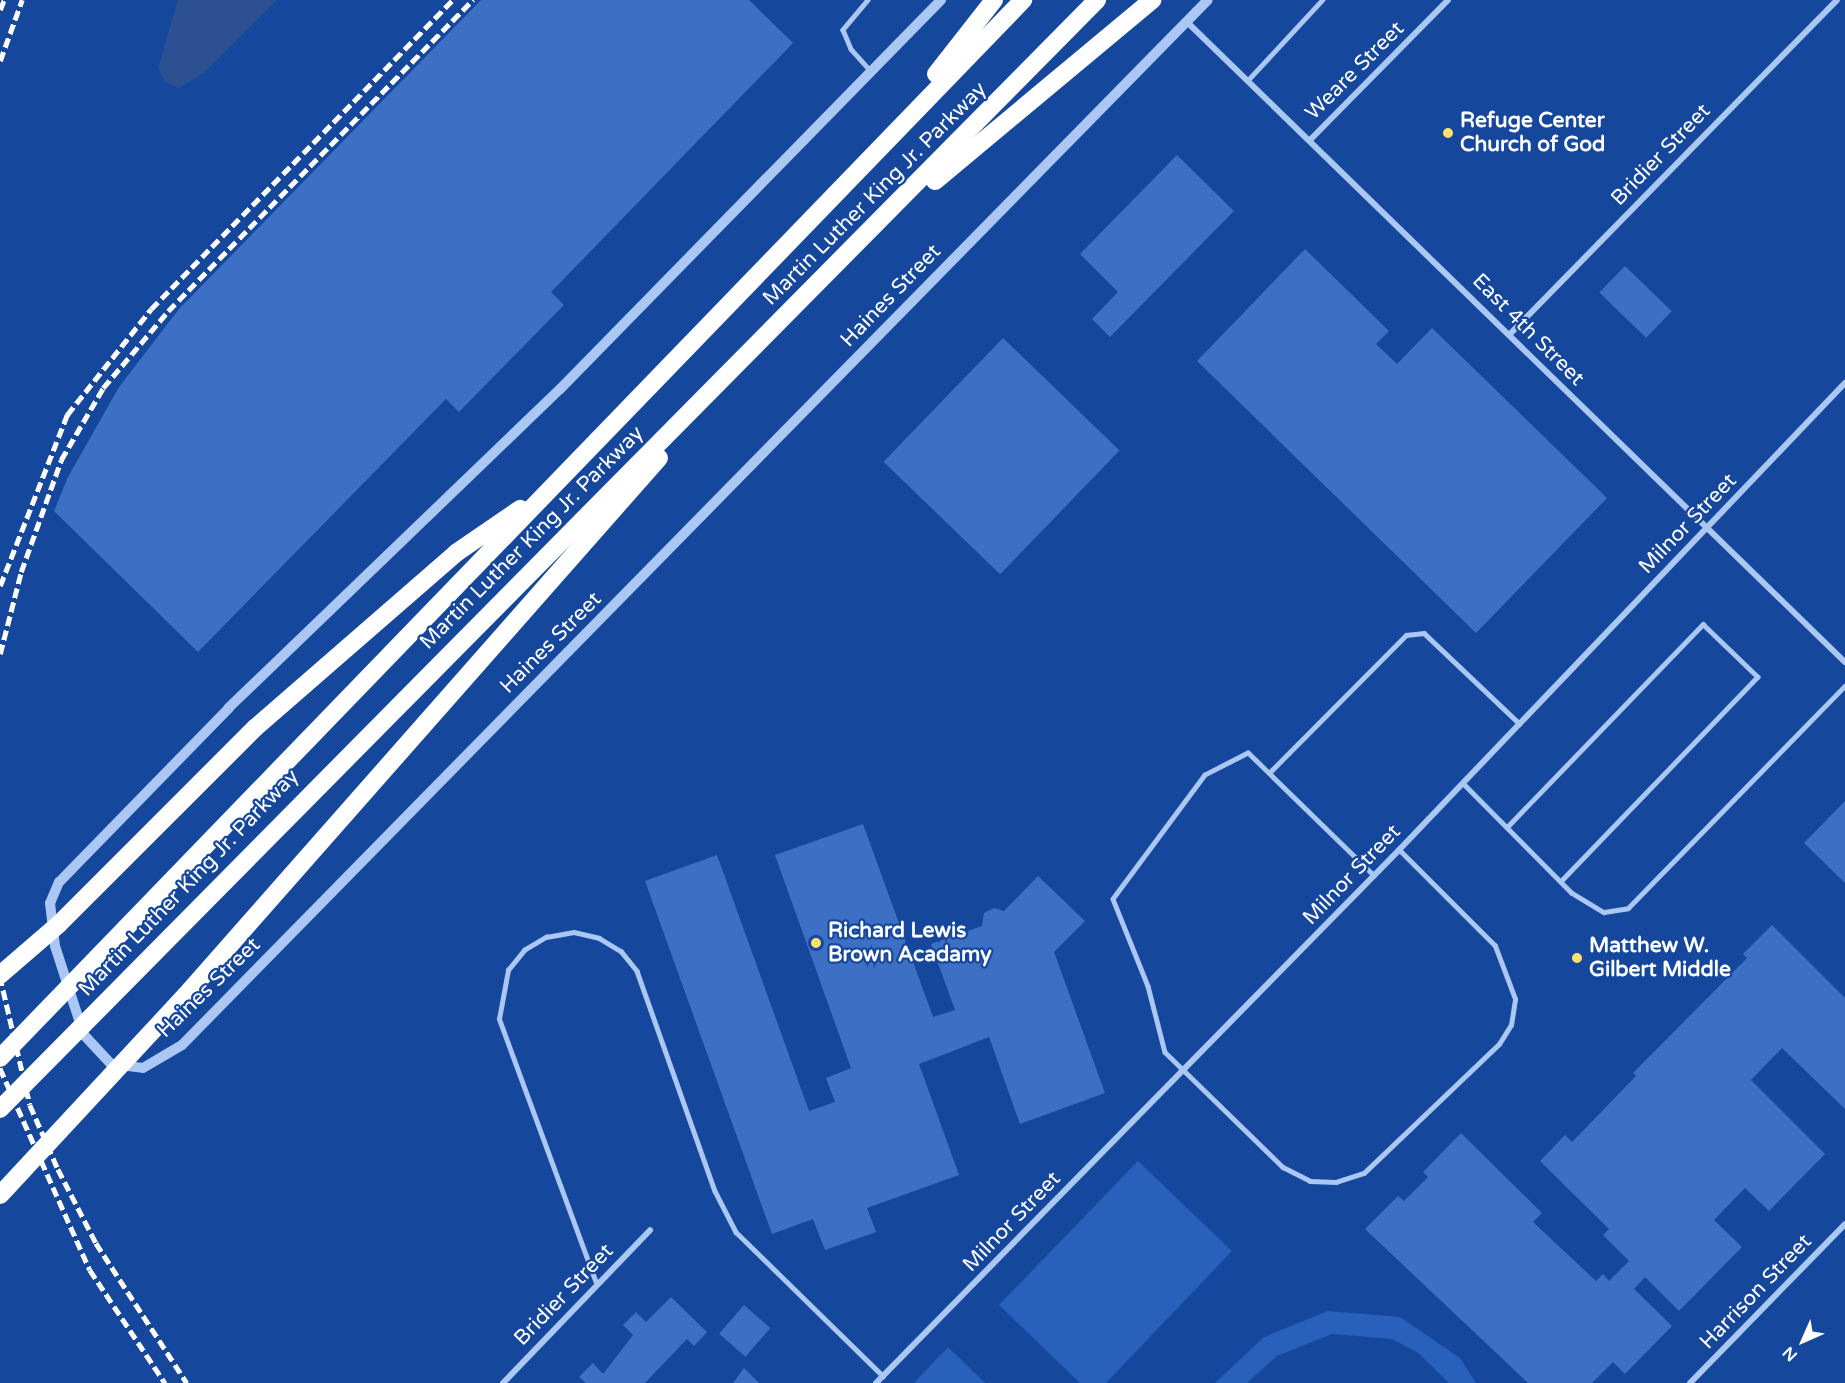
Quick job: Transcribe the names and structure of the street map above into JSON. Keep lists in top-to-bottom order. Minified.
{"streets":{"highway":["Martin Luther King Jr. Parkway"],"street":["Weare Street","Bridier Street","Haines Street","East 4th Street","Milnor Street","Harrison Street"]},"crossings":[["Weare Street","East 4th Street"],["Bridier Street","East 4th Street"],["Haines Street","East 4th Street"],["East 4th Street","Milnor Street"]],"places":["Refuge Center Church of God","Richard Lewis Brown Acadamy","Matthew W. Gilbert Middle"],"north":"bottom left"}
